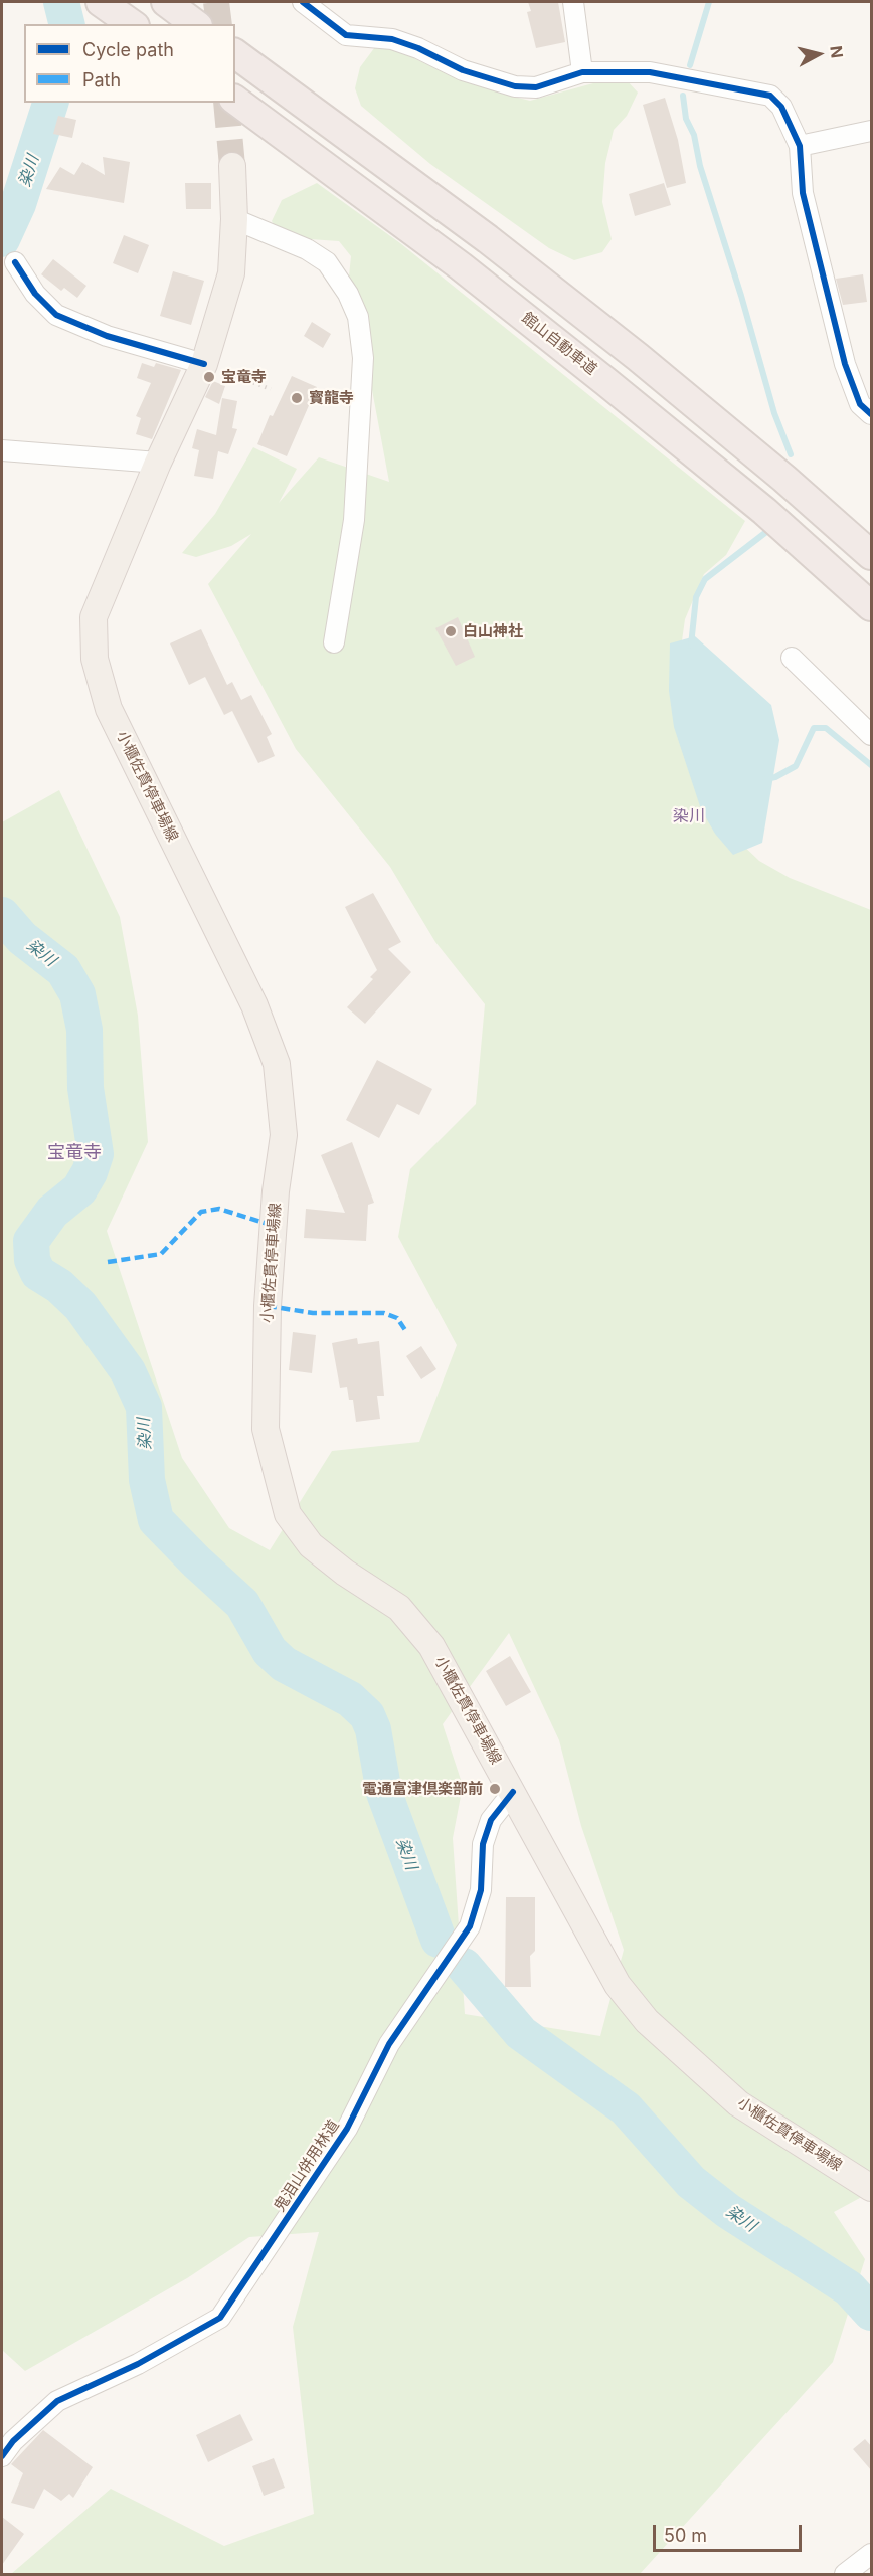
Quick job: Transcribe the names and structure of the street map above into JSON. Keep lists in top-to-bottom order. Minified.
{"streets":{"highway":["館山自動車道"],"main road":["小櫃佐貫停車場線"],"street":["鬼泪山併用林道"]},"crossings":[["小櫃佐貫停車場線","鬼泪山併用林道"]],"districts":["染川","宝竜寺"],"water":["染川"],"places":["宝竜寺","寳龍寺","白山神社","電通富津倶楽部前"],"legend":["Cycle path","Path"],"scale_bar":"50 m","north":"right"}
